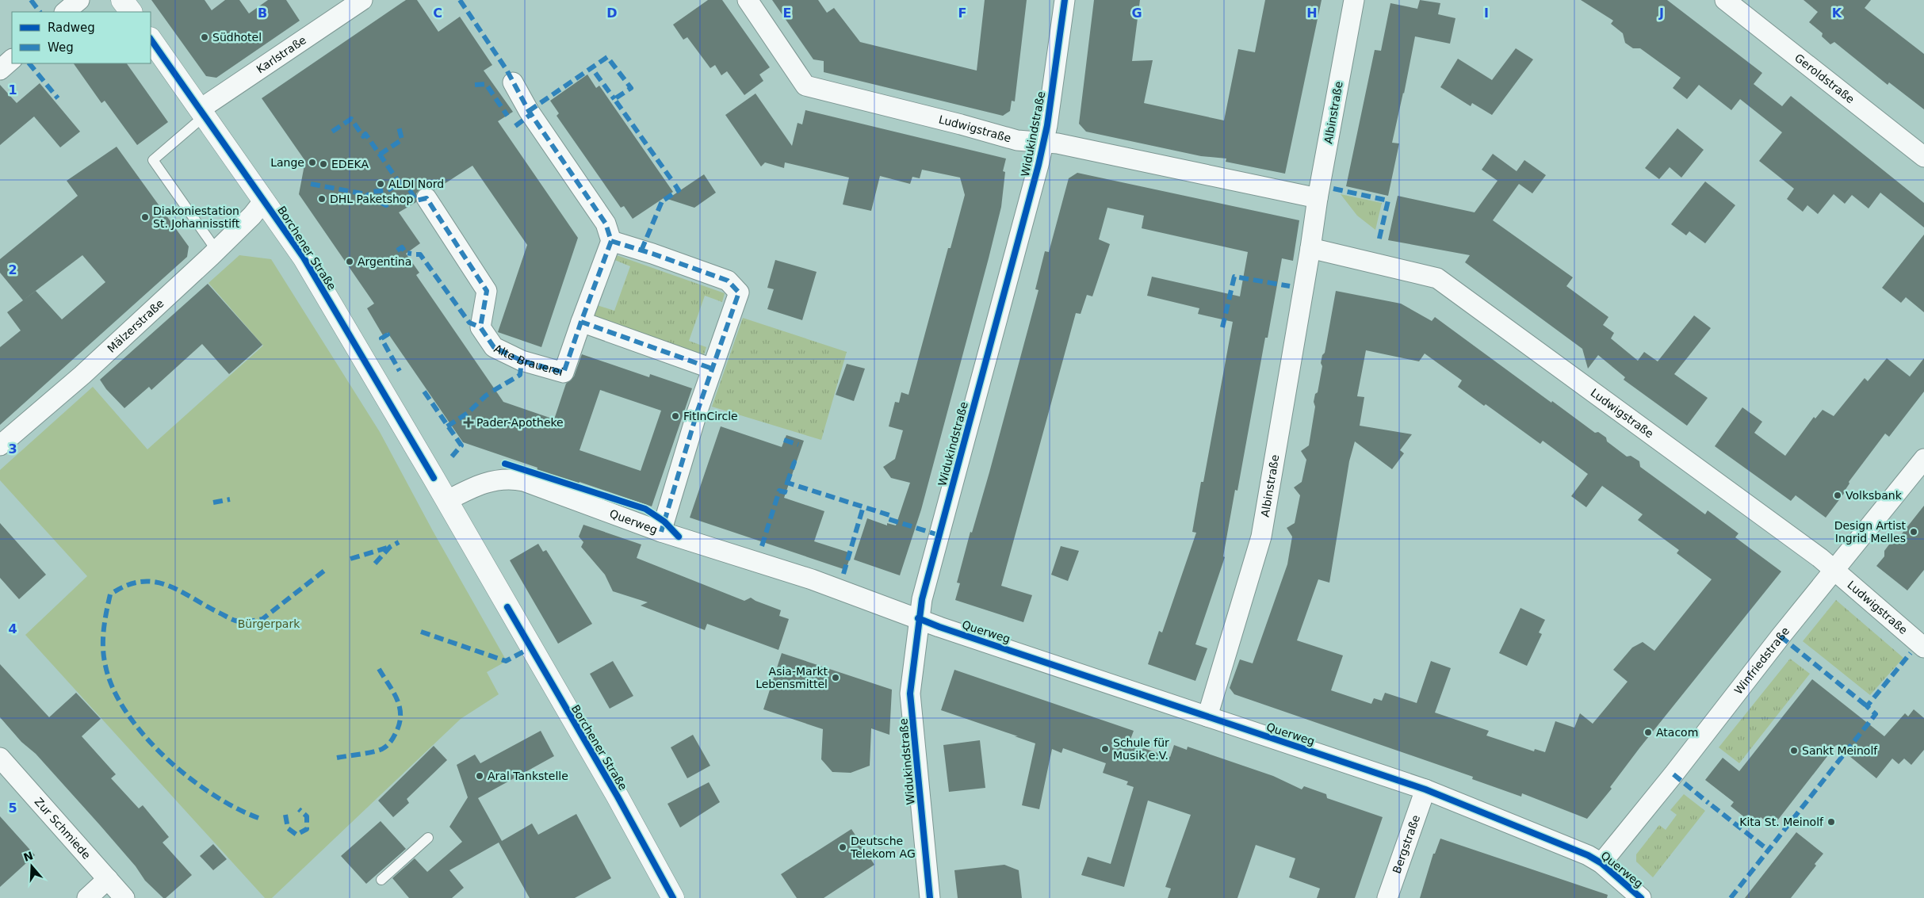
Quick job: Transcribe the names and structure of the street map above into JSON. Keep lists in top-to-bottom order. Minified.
{"streets":{"main road":["Borchener Straße"],"street":["Karlstraße","Geroldstraße","Albinstraße","Ludwigstraße","Widukindstraße","Mälzerstraße","Alte Brauerei","Querweg","Winfriedstraße","Zur Schmiede","Bergstraße"]},"crossings":[["Karlstraße","Borchener Straße"],["Albinstraße","Ludwigstraße"],["Albinstraße","Querweg"],["Ludwigstraße","Widukindstraße"],["Ludwigstraße","Winfriedstraße"],["Widukindstraße","Querweg"],["Borchener Straße","Mälzerstraße"],["Borchener Straße","Querweg"],["Querweg","Winfriedstraße"],["Querweg","Bergstraße"]],"parks":["Bürgerpark"],"places":{"other":["Südhotel","Lange","EDEKA","ALDI Nord","DHL Paketshop","Diakoniestation St. Johannisstift","Argentina","FitInCircle","Volksbank","Design Artist Ingrid Melles","Asia-Markt Lebensmittel","Atacom","Schule für Musik e.V.","Sankt Meinolf","Aral Tankstelle","Kita St. Meinolf","Deutsche Telekom AG"],"health":["Pader-Apotheke"]},"legend":["Radweg","Weg"],"north":"top","grid":{"columns":["B","C","D","E","F","G","H","I","J","K"],"rows":["1","2","3","4","5"]}}
